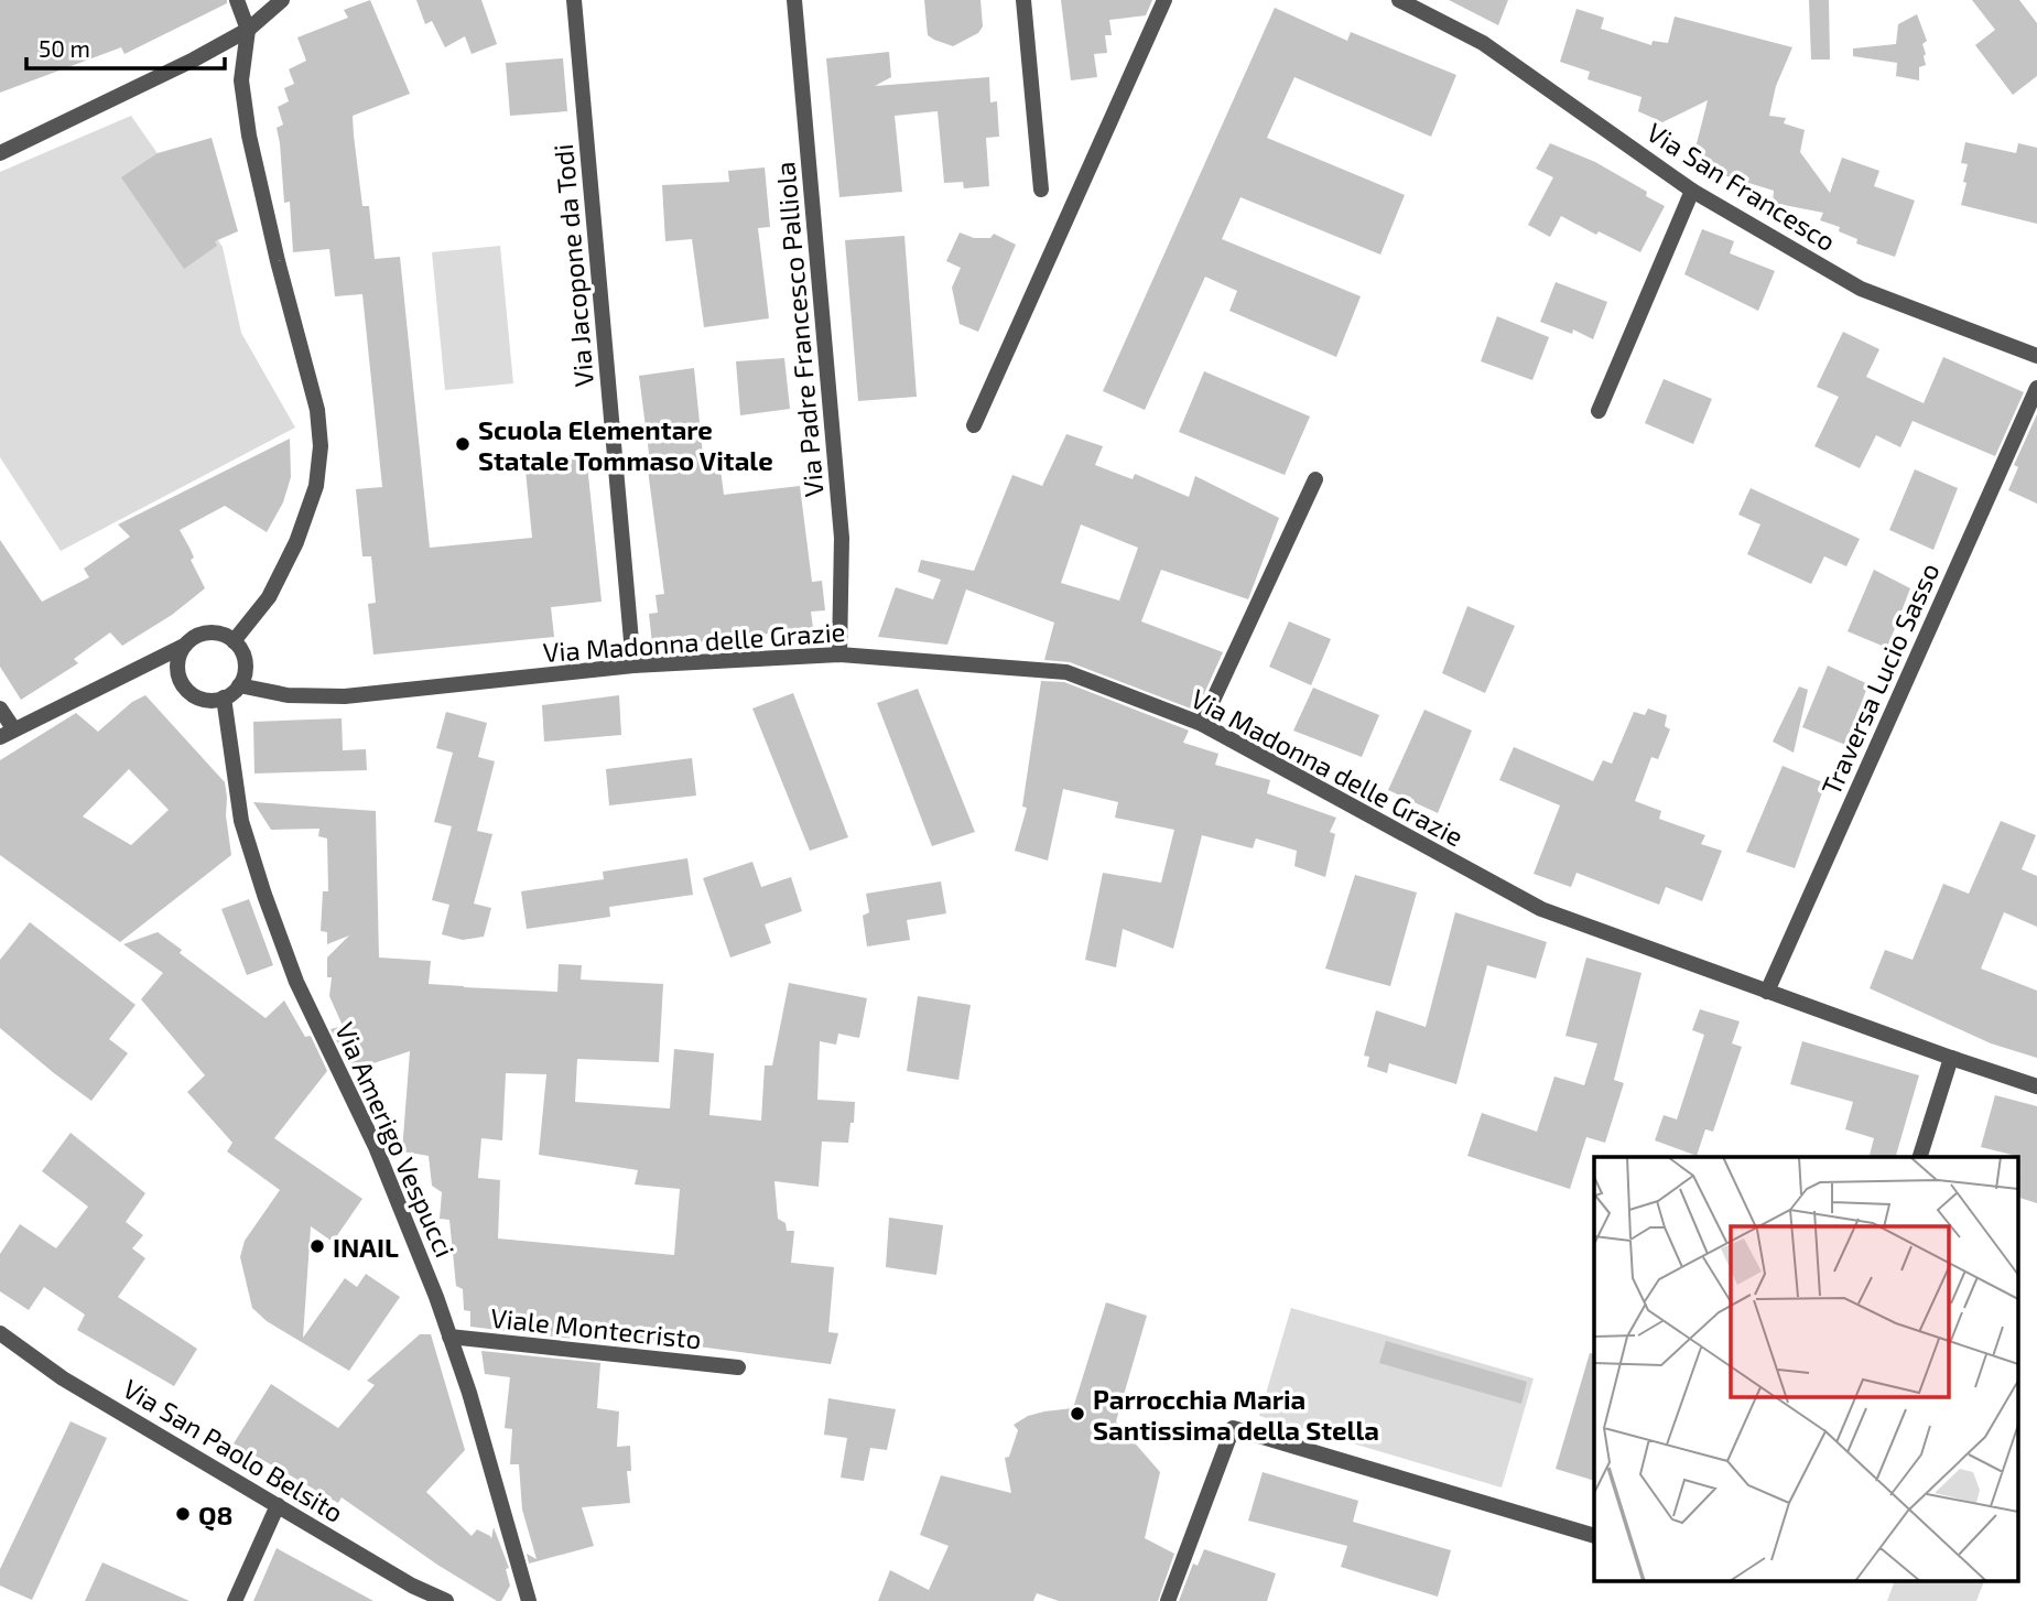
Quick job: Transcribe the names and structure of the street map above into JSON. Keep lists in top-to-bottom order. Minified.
{"streets":{"street":["Via San Francesco","Via Jacopone da Todi","Via Padre Francesco Palliola","Via Madonna delle Grazie","Traversa Lucio Sasso","Via Amerigo Vespucci","Viale Montecristo","Via San Paolo Belsito"]},"crossings":[["Via Jacopone da Todi","Via Madonna delle Grazie"],["Via Padre Francesco Palliola","Via Madonna delle Grazie"],["Via Madonna delle Grazie","Traversa Lucio Sasso"],["Via Madonna delle Grazie","Via Amerigo Vespucci"],["Via Amerigo Vespucci","Viale Montecristo"]],"places":["Scuola Elementare Statale Tommaso Vitale","INAIL","Parrocchia Maria Santissima della Stella","Q8"],"scale_bar":"50 m"}
